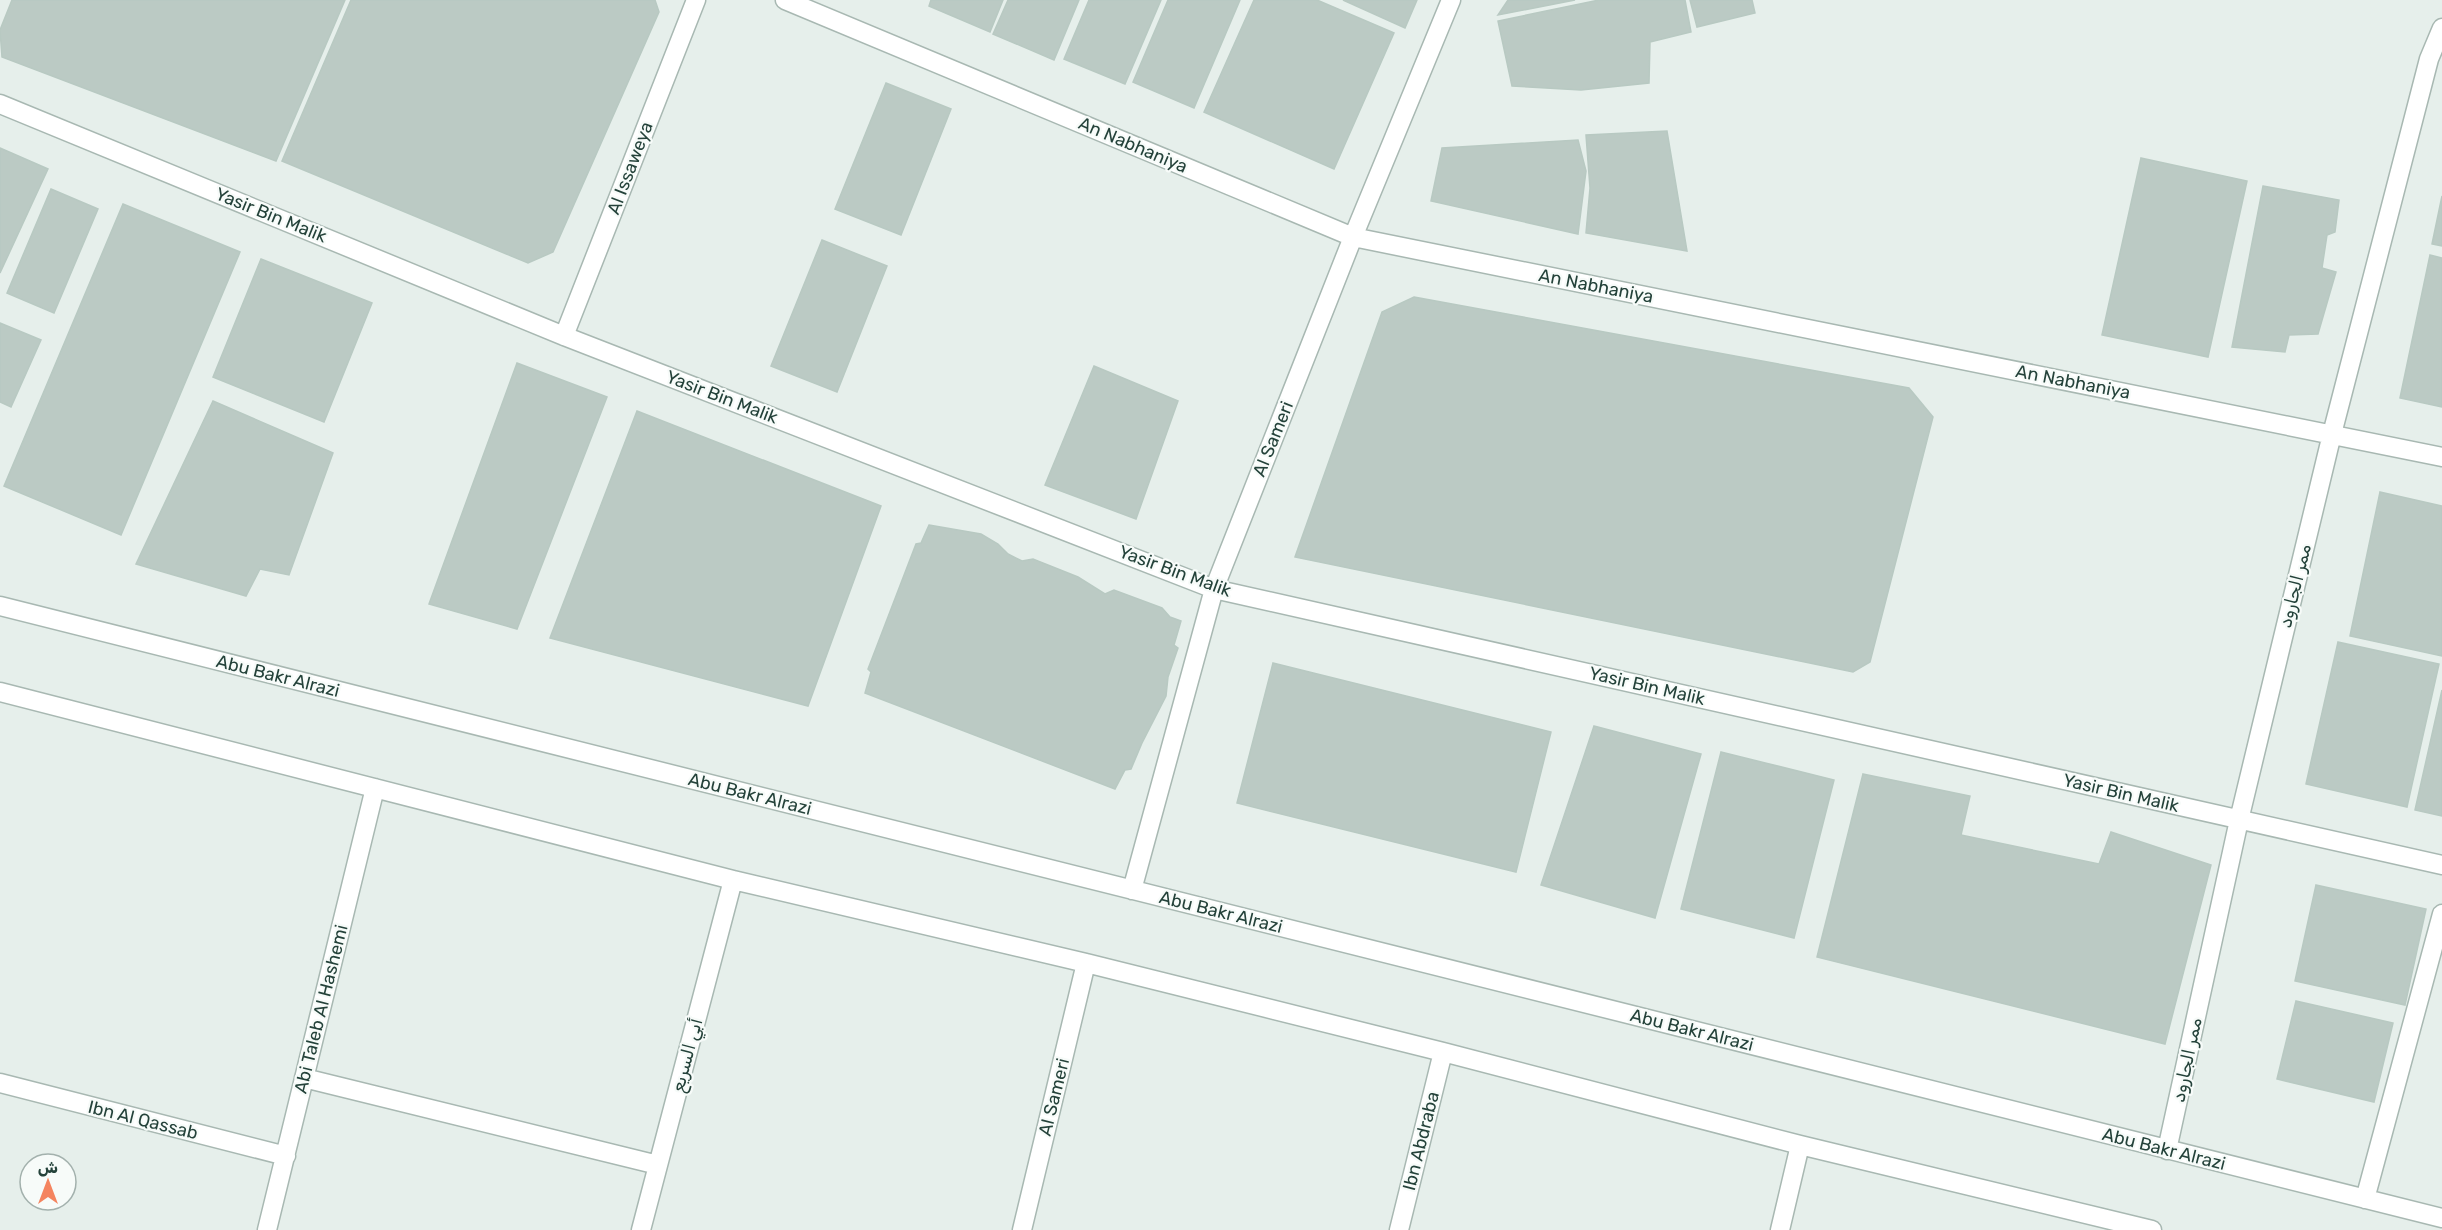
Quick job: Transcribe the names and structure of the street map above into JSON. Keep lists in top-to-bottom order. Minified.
{"streets":{"street":["An Nabhaniya","Al Issaweya","Yasir Bin Malik","Al Sameri","ممر الجارود","Abu Bakr Alrazi","Abi Taleb Al Hashemi","أبي السريع","Ibn Al Qassab","Ibn Abdraba"]},"crossings":[["An Nabhaniya","Al Sameri"],["An Nabhaniya","ممر الجارود"],["Al Issaweya","Yasir Bin Malik"],["Yasir Bin Malik","Al Sameri"],["Yasir Bin Malik","ممر الجارود"],["Al Sameri","Abu Bakr Alrazi"],["ممر الجارود","Abu Bakr Alrazi"],["Abi Taleb Al Hashemi","Ibn Al Qassab"]],"north":"top"}
